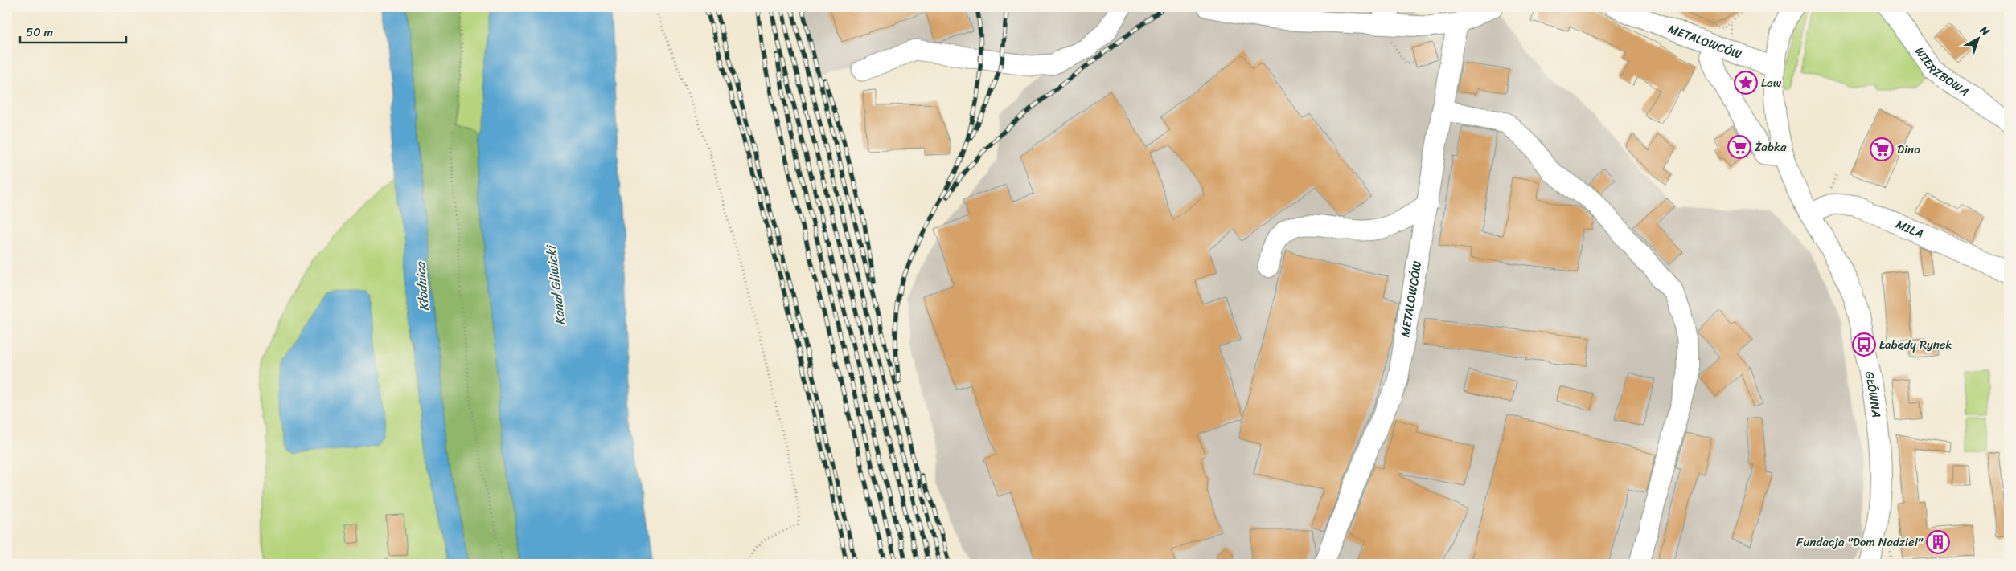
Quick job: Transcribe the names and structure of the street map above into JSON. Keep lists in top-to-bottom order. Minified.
{"streets":{"street":["METALOWCÓW","WIERZBOWA","MIŁA","GŁÓWNA"]},"crossings":[["METALOWCÓW","GŁÓWNA"],["MIŁA","GŁÓWNA"]],"water":["Kanał Gliwicki","Kłodnica"],"places":{"place":["Lew"],"supermarket":["Żabka","Dino"],"bus stop":["Łabędy Rynek"],"building":["Fundacja \"Dom Nadziei\""]},"scale_bar":"50 m","north":"top right"}
